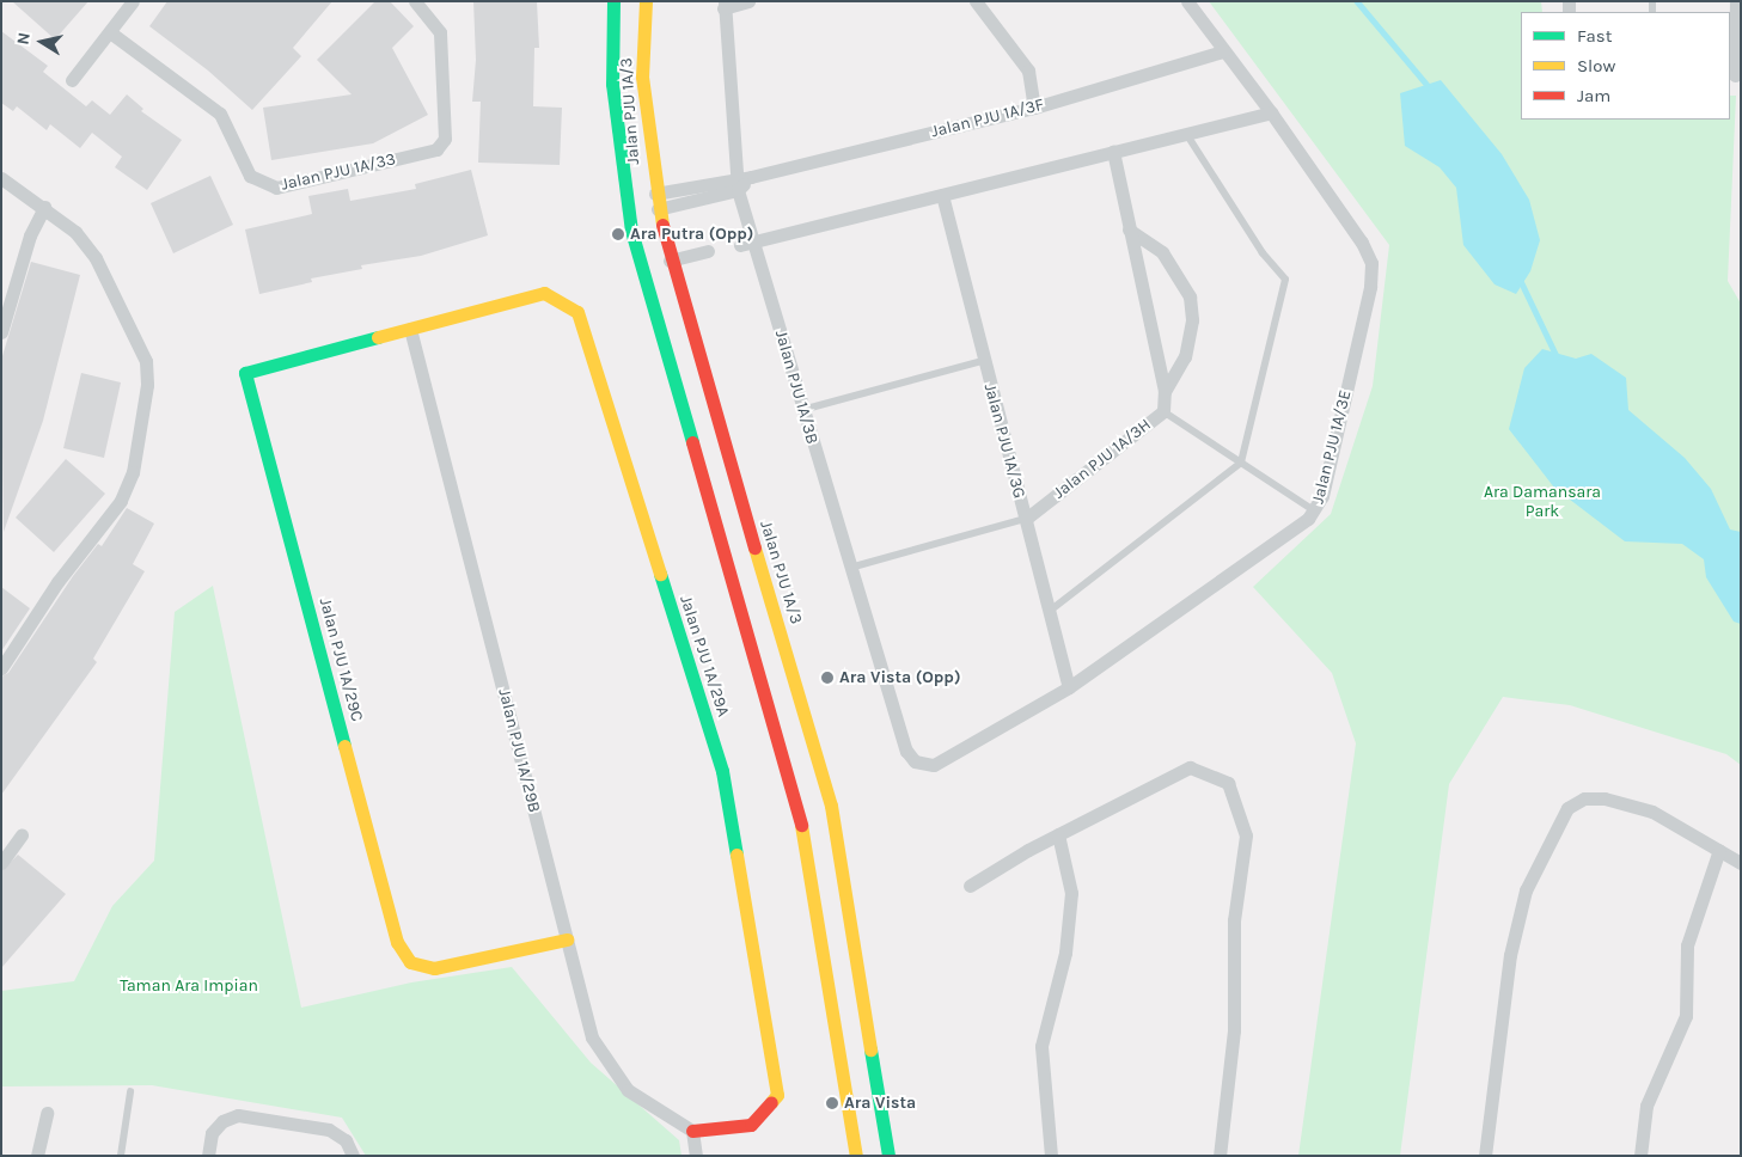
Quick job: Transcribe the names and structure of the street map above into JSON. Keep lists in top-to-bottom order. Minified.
{"streets":{"street":["Jalan PJU 1A/3","Jalan PJU 1A/3F","Jalan PJU 1A/33","Jalan PJU 1A/3B","Jalan PJU 1A/3G","Jalan PJU 1A/3E","Jalan PJU 1A/3H","Jalan PJU 1A/29A","Jalan PJU 1A/29C","Jalan PJU 1A/29B"]},"crossings":[["Jalan PJU 1A/3","Jalan PJU 1A/3F"],["Jalan PJU 1A/3F","Jalan PJU 1A/3B"],["Jalan PJU 1A/3F","Jalan PJU 1A/3E"],["Jalan PJU 1A/3B","Jalan PJU 1A/3E"],["Jalan PJU 1A/3G","Jalan PJU 1A/3E"],["Jalan PJU 1A/3G","Jalan PJU 1A/3H"],["Jalan PJU 1A/29A","Jalan PJU 1A/29C"],["Jalan PJU 1A/29A","Jalan PJU 1A/29B"],["Jalan PJU 1A/29C","Jalan PJU 1A/29B"]],"parks":["Ara Damansara Park","Taman Ara Impian"],"places":["Ara Putra (Opp)","Ara Vista (Opp)","Ara Vista"],"legend":["Fast","Slow","Jam"],"north":"left"}
